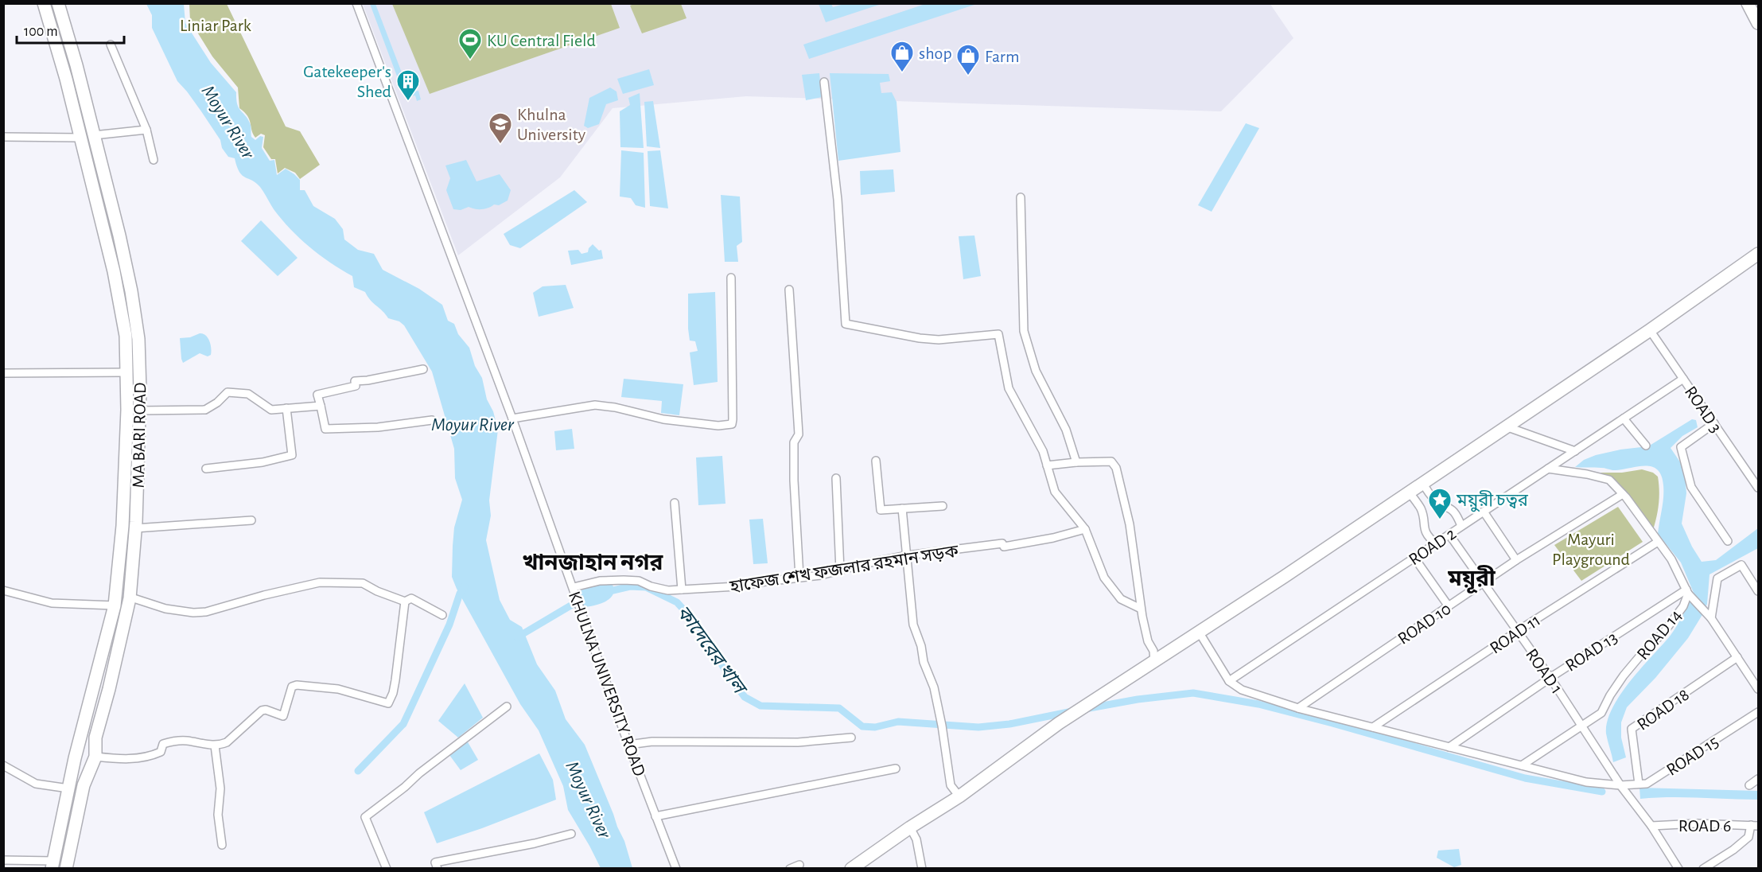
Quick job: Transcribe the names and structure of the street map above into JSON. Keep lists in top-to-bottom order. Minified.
{"streets":{"main road":["MA BARI ROAD"],"street":["ROAD 3","ROAD 2","হাফেজ শেখ ফজলার রহমান সড়ক","ROAD 10","ROAD 11","ROAD 14","ROAD 13","ROAD 1","KHULNA UNIVERSITY ROAD","ROAD 18","ROAD 15","ROAD 6"]},"crossings":[["ROAD 3","ROAD 2"],["ROAD 2","ROAD 14"],["ROAD 2","ROAD 1"],["ROAD 2","ROAD 15"],["হাফেজ শেখ ফজলার রহমান সড়ক","KHULNA UNIVERSITY ROAD"],["ROAD 10","ROAD 14"],["ROAD 10","ROAD 1"],["ROAD 10","ROAD 15"],["ROAD 11","ROAD 14"],["ROAD 11","ROAD 1"],["ROAD 11","ROAD 15"],["ROAD 14","ROAD 13"],["ROAD 14","ROAD 1"],["ROAD 14","ROAD 15"],["ROAD 13","ROAD 1"],["ROAD 13","ROAD 15"],["ROAD 1","ROAD 15"],["ROAD 1","ROAD 6"],["ROAD 18","ROAD 15"]],"districts":["খানজাহান নগর","ময়ূরী"],"water":["Moyur River","কাদেরের খাল"],"parks":["Liniar Park","Mayuri Playground"],"places":{"sports":["KU Central Field"],"shop":["shop","Farm"],"building":["Gatekeeper's Shed"],"school or university":["Khulna University"],"place":["ময়ুরী চত্বর"]},"scale_bar":"100 m"}
